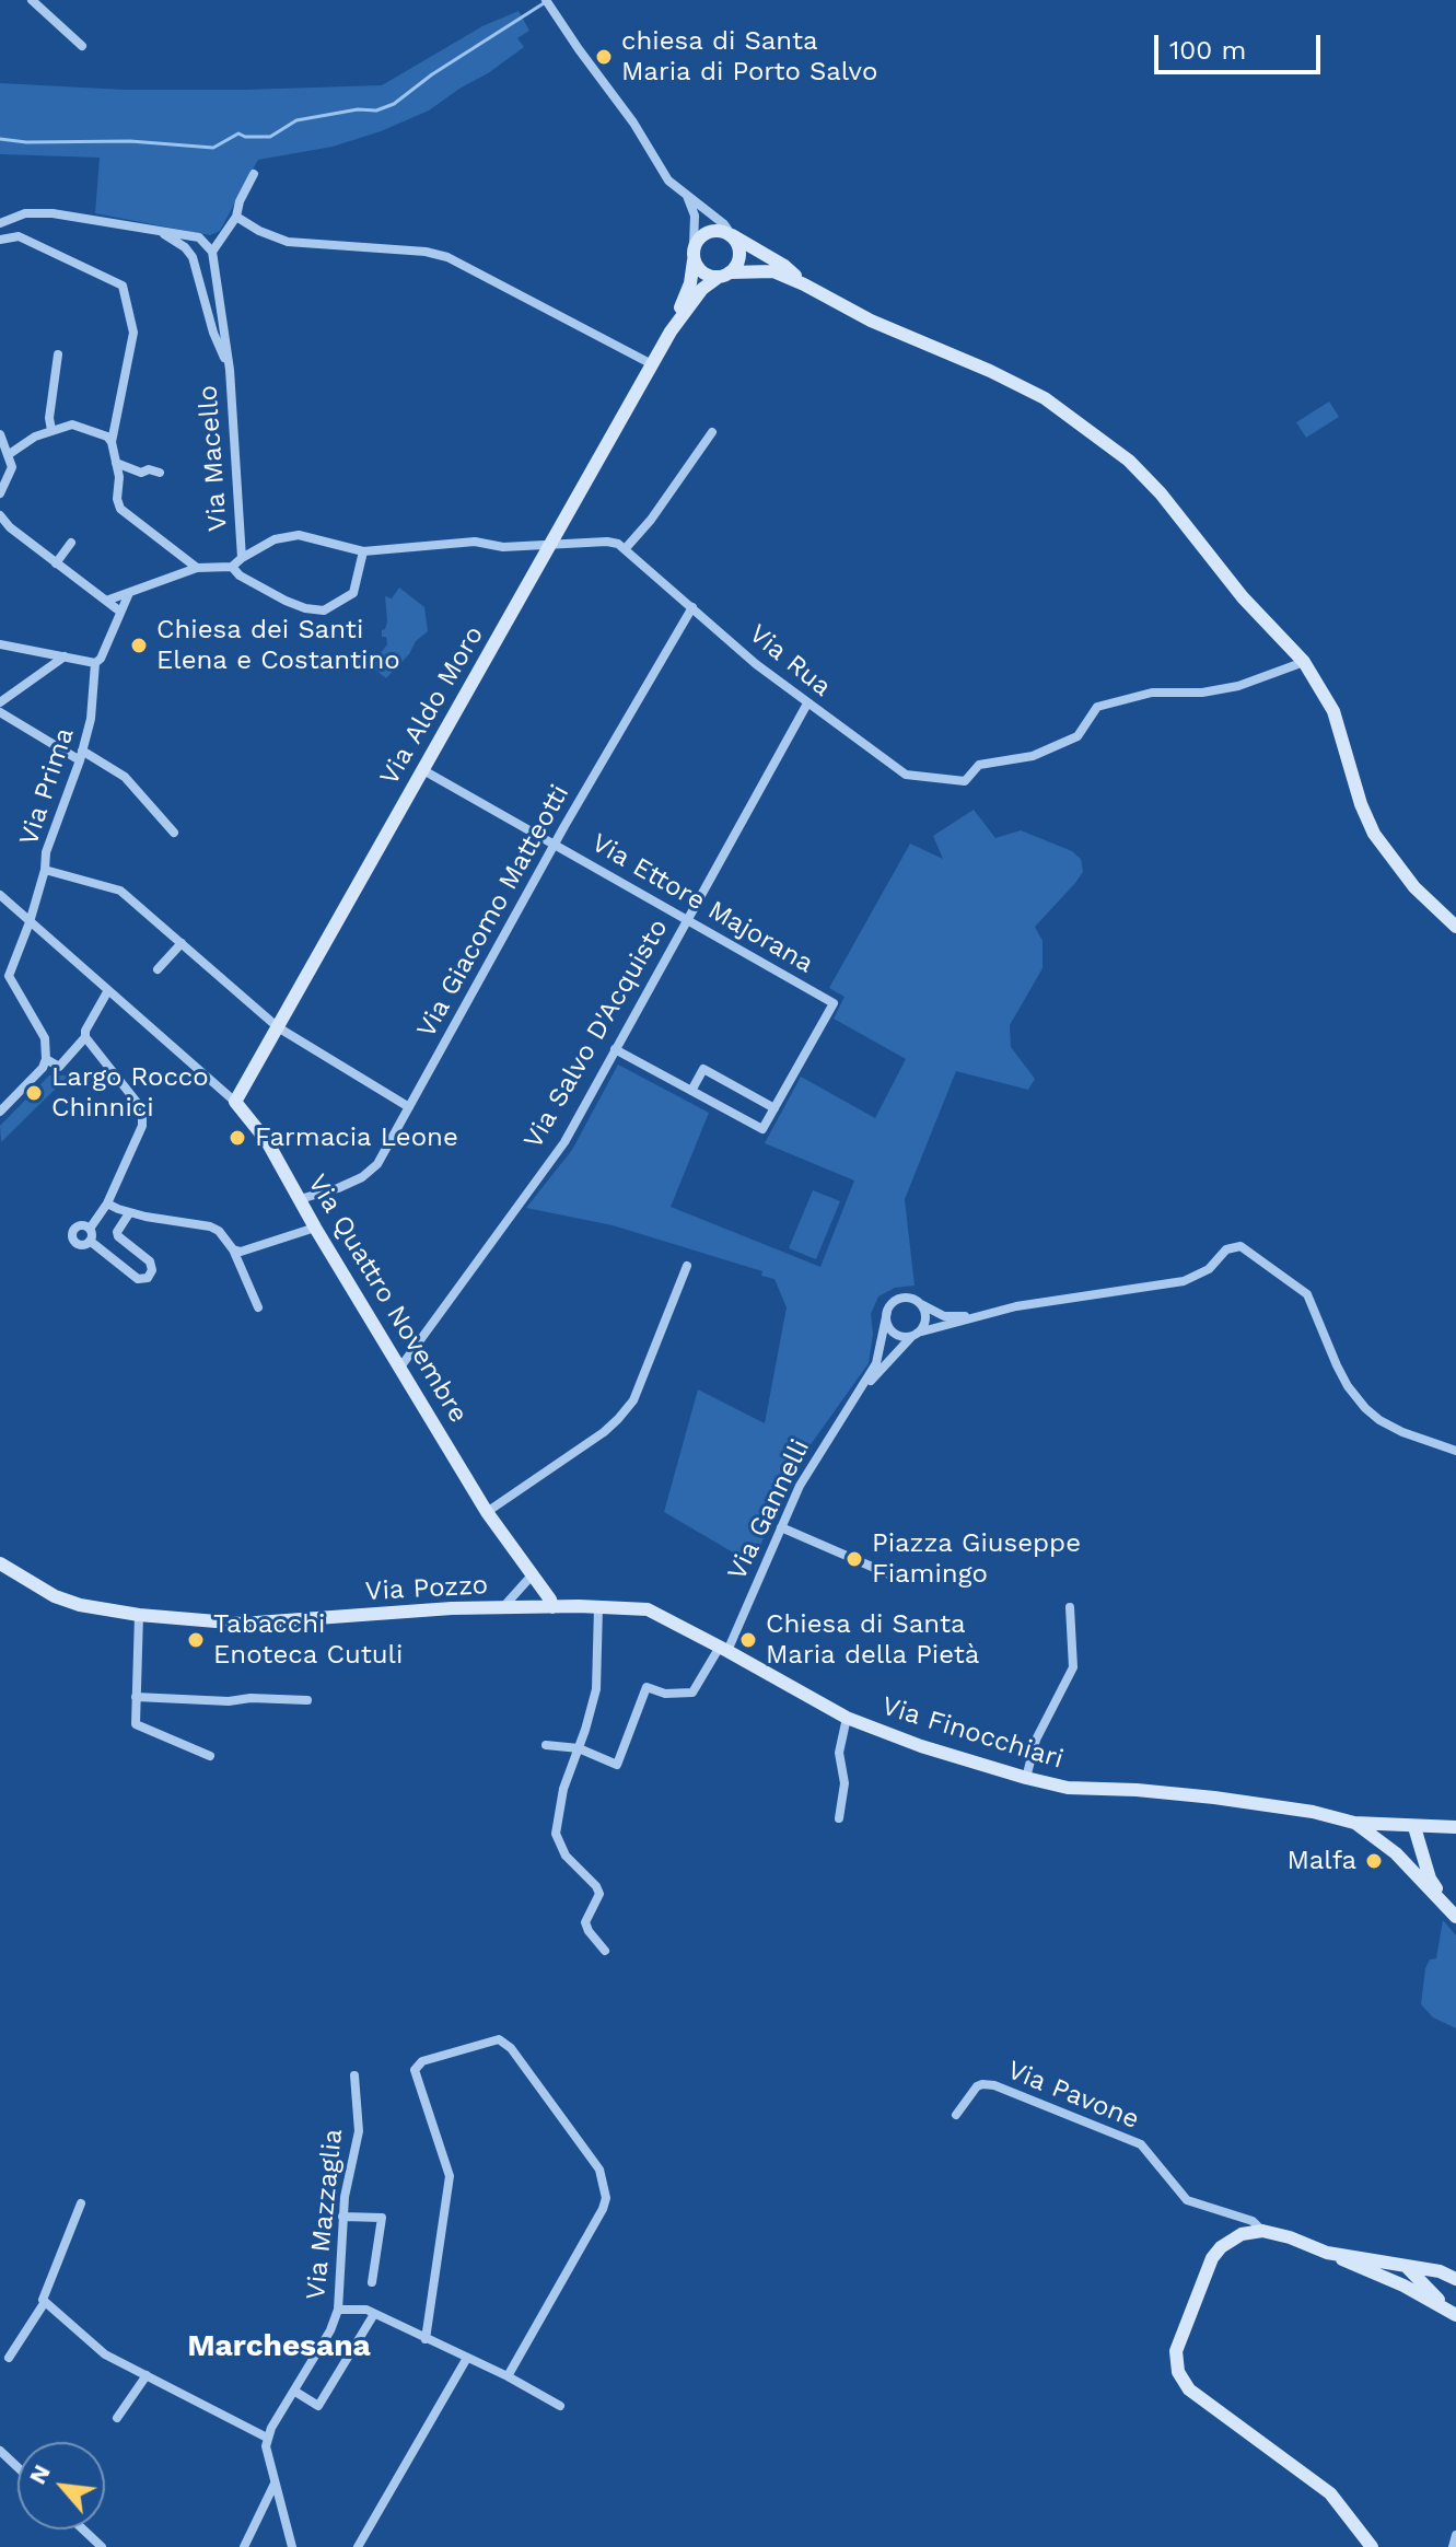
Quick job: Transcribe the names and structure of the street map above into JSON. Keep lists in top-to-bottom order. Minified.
{"streets":{"street":["Via Macello","Via Rua","Via Aldo Moro","Via Prima","Via Ettore Majorana","Via Giacomo Matteotti","Via Salvo D'Acquisto","Via Quattro Novembre","Via Gannelli","Via Pozzo","Via Finocchiari","Via Pavone","Via Mazzaglia"]},"crossings":[["Via Rua","Via Giacomo Matteotti"],["Via Rua","Via Salvo D'Acquisto"],["Via Aldo Moro","Via Ettore Majorana"],["Via Aldo Moro","Via Quattro Novembre"],["Via Prima","Via Quattro Novembre"],["Via Ettore Majorana","Via Giacomo Matteotti"],["Via Ettore Majorana","Via Salvo D'Acquisto"],["Via Giacomo Matteotti","Via Quattro Novembre"],["Via Salvo D'Acquisto","Via Quattro Novembre"],["Via Quattro Novembre","Via Pozzo"],["Via Quattro Novembre","Via Finocchiari"],["Via Gannelli","Via Finocchiari"],["Via Pozzo","Via Finocchiari"]],"districts":["Marchesana"],"places":["chiesa di Santa Maria di Porto Salvo","Chiesa dei Santi Elena e Costantino","Largo Rocco Chinnici","Farmacia Leone","Piazza Giuseppe Fiamingo","Tabacchi Enoteca Cutuli","Chiesa di Santa Maria della Pietà","Malfa"],"scale_bar":"100 m","north":"top left"}
